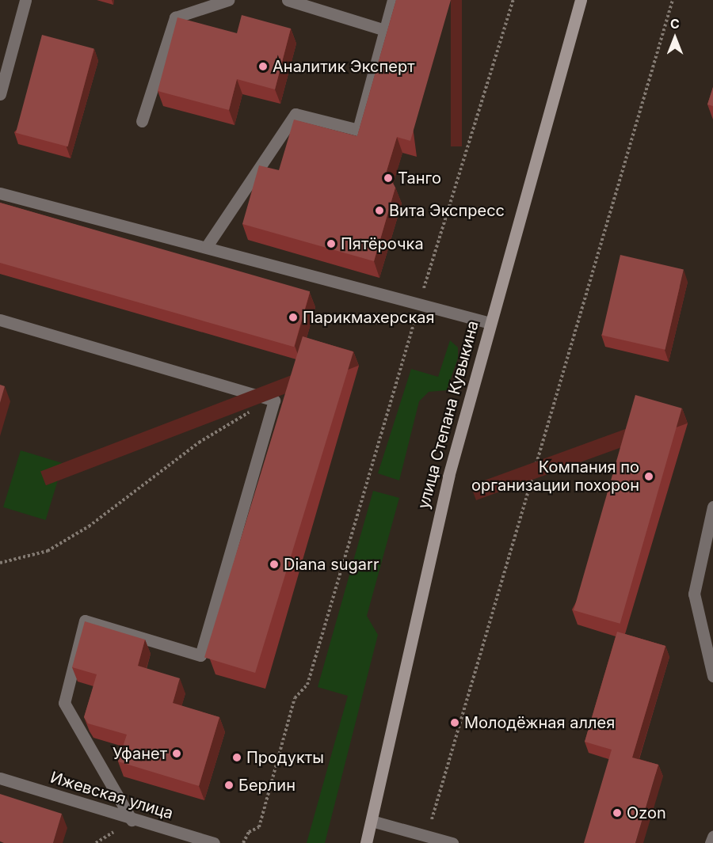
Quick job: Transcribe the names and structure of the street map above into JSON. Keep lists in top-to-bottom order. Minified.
{"streets":{"main road":["улица Степана Кувыкина"],"street":["Ижевская улица"]},"places":["Аналитик Эксперт","Танго","Вита Экспресс","Пятёрочка","Парикмахерская","Компания по организации похорон","Diana sugarr","Молодёжная аллея","Уфанет","Продукты","Берлин","Ozon"],"north":"top"}
